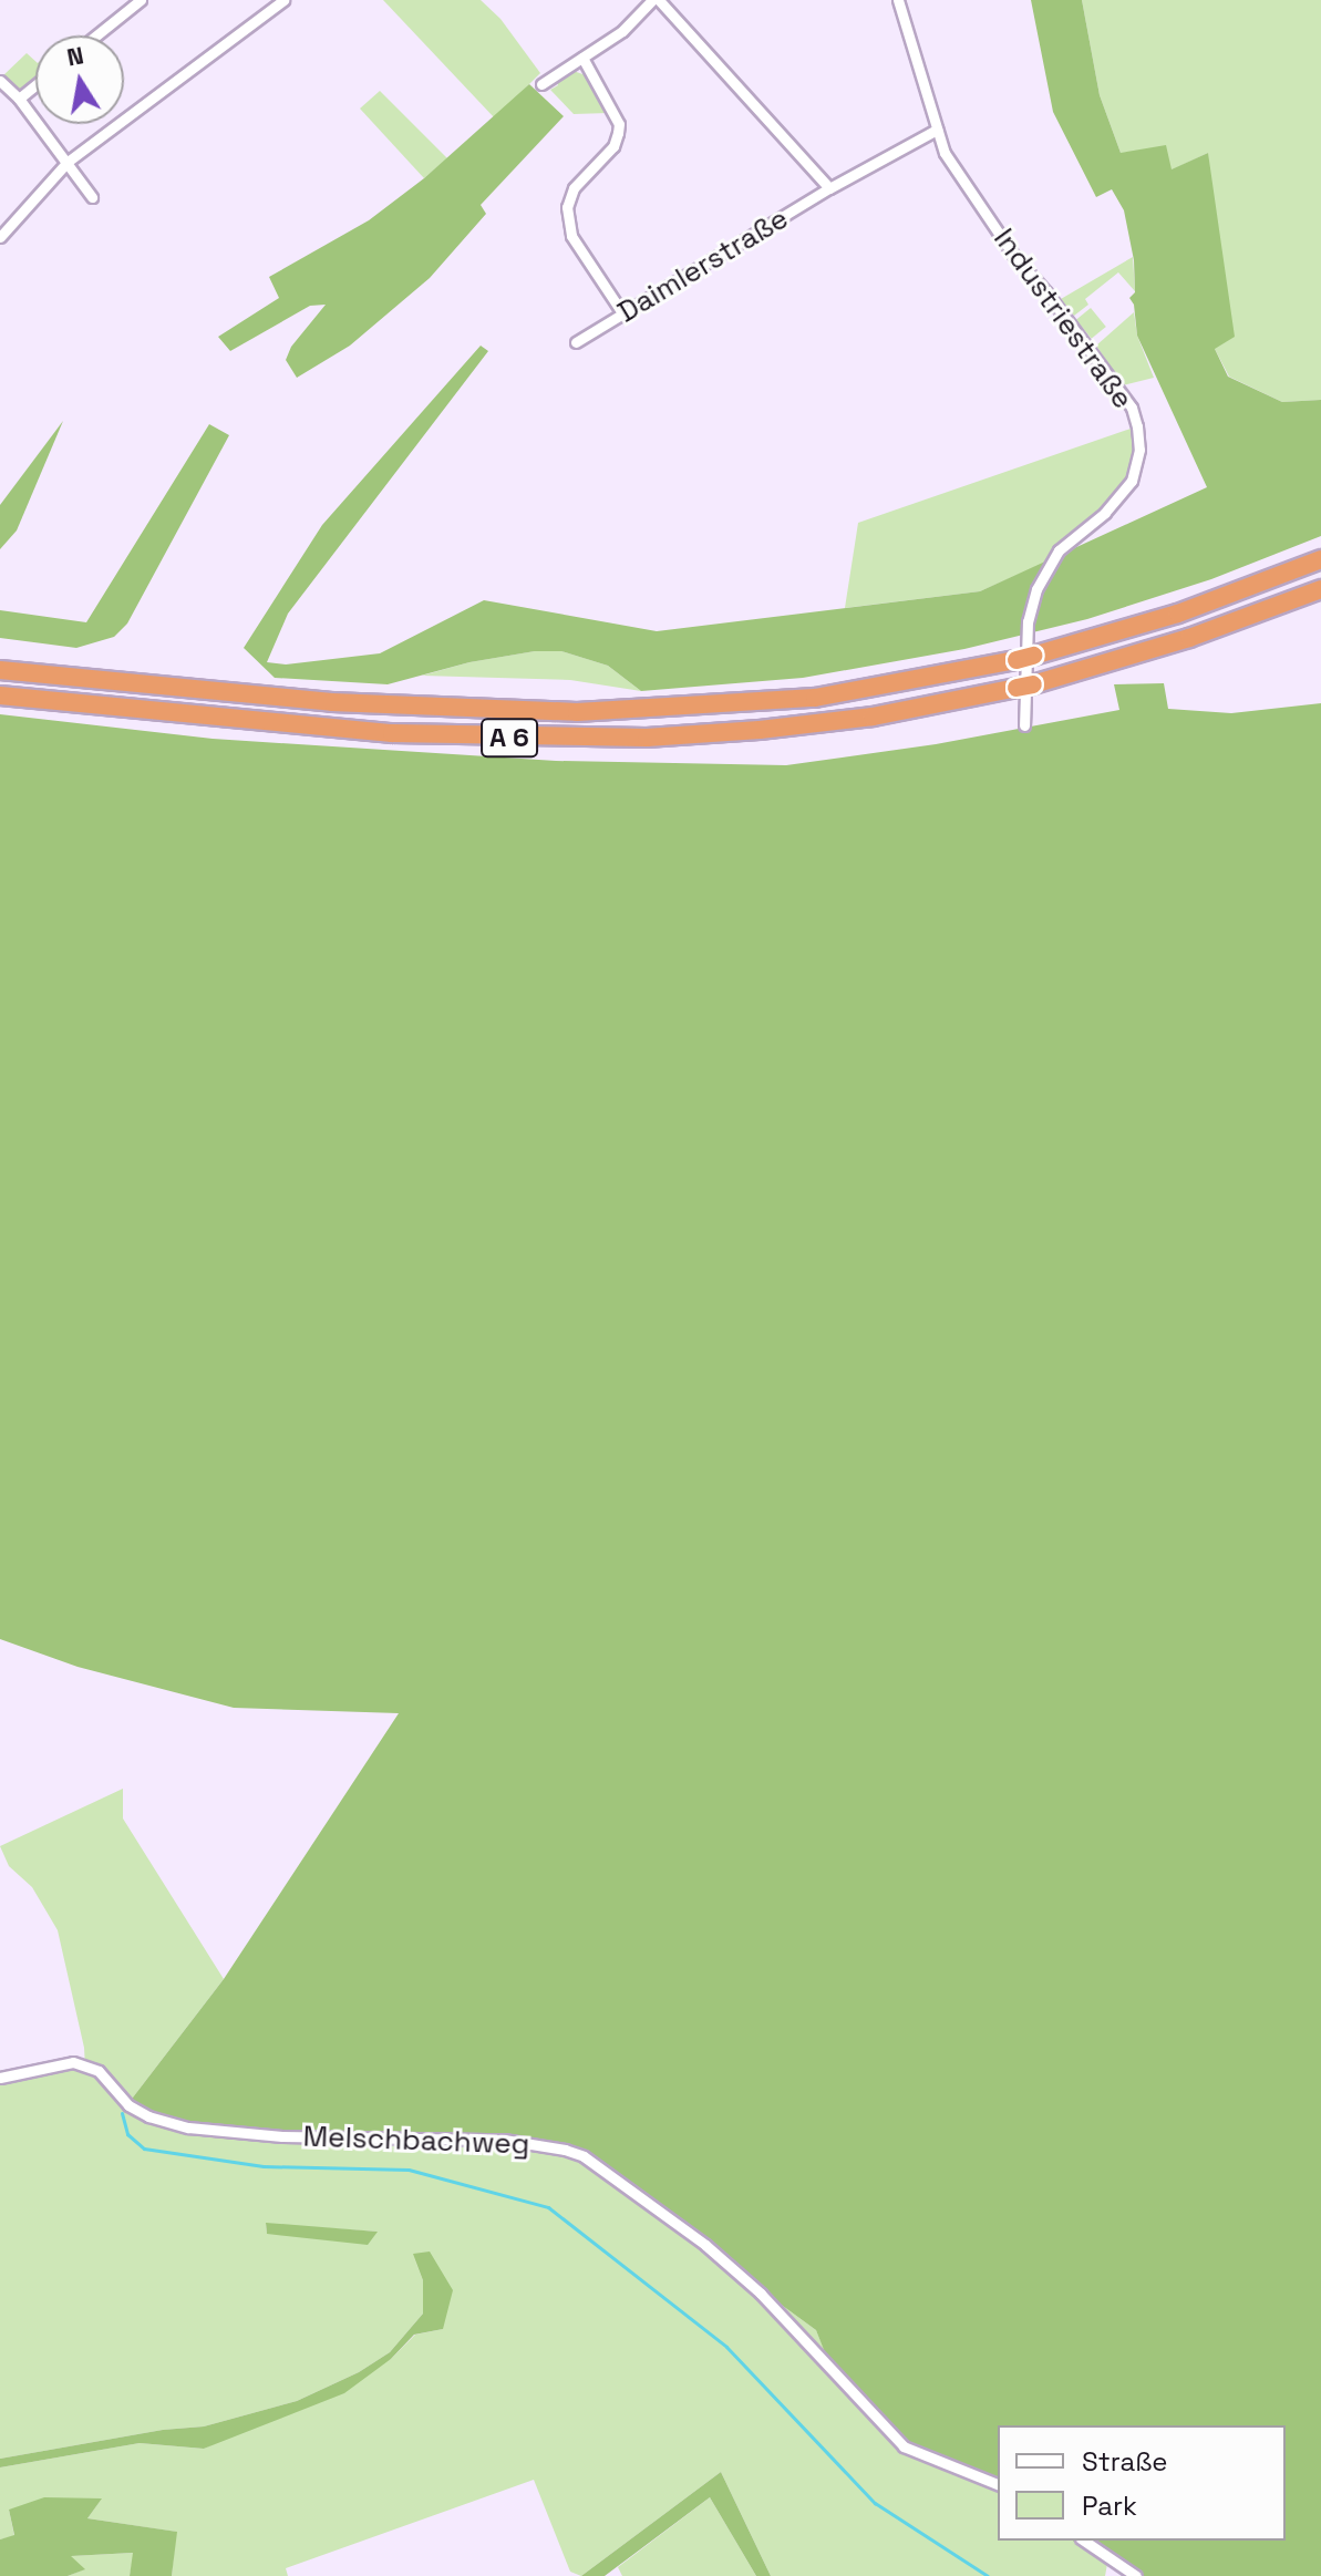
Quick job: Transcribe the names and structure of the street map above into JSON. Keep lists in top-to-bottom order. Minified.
{"streets":{"highway":["A 6"],"street":["Daimlerstraße","Industriestraße","Melschbachweg"]},"crossings":[["Daimlerstraße","Industriestraße"]],"legend":["Straße","Park"],"north":"top"}
